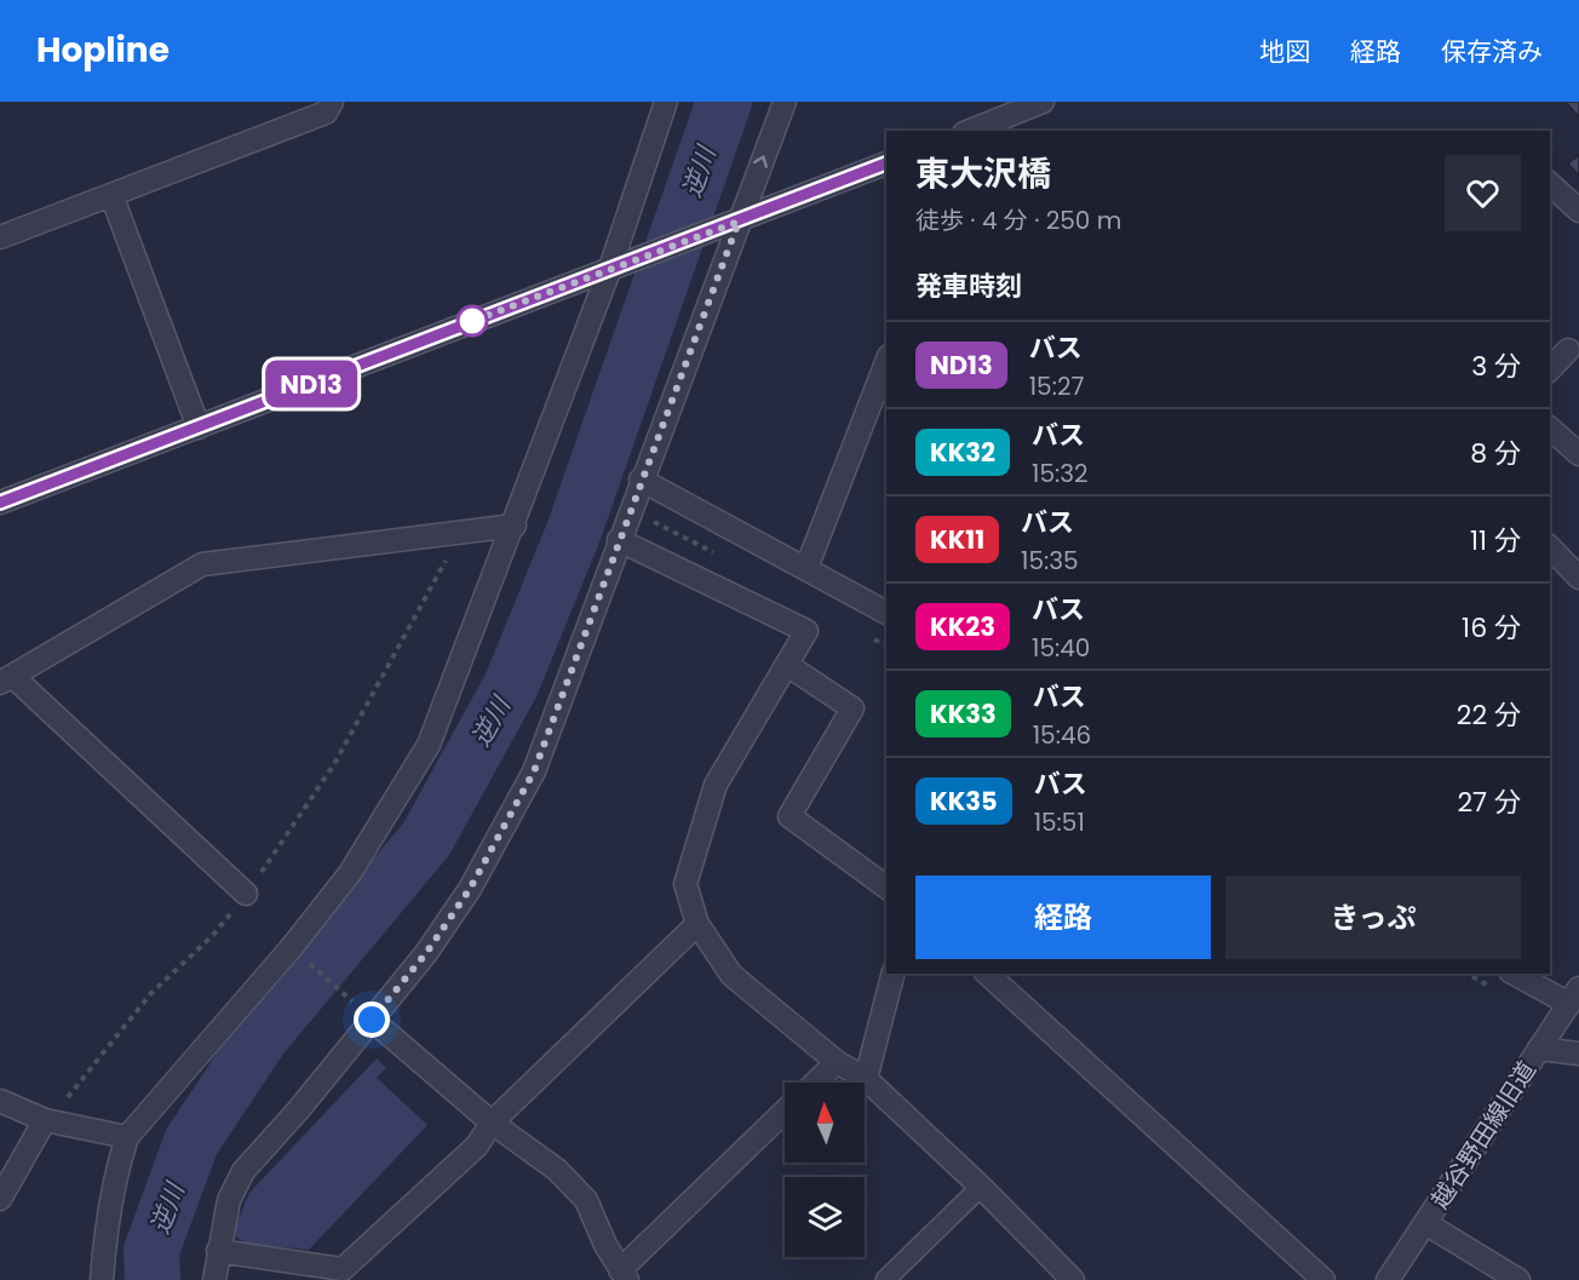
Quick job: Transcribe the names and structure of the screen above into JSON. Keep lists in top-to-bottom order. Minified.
{"streets":{"street":["越谷野田線旧道"]},"water":["逆川"],"lines":["bus line ND13"],"north":"top","page":{"header":"Hopline","nav":["地図","経路","保存済み"],"on_map":"ND13","heading":[["東大沢橋","徒歩 · 4 分 · 250 m"],"発車時刻"],"list":[{"mark":"ND13","name":"バス","note":"15:27","value":"3 分"},{"mark":"KK32","name":"バス","note":"15:32","value":"8 分"},{"mark":"KK11","name":"バス","note":"15:35","value":"11 分"},{"mark":"KK23","name":"バス","note":"15:40","value":"16 分"},{"mark":"KK33","name":"バス","note":"15:46","value":"22 分"},{"mark":"KK35","name":"バス","note":"15:51","value":"27 分"}],"buttons":["経路","きっぷ"]}}
